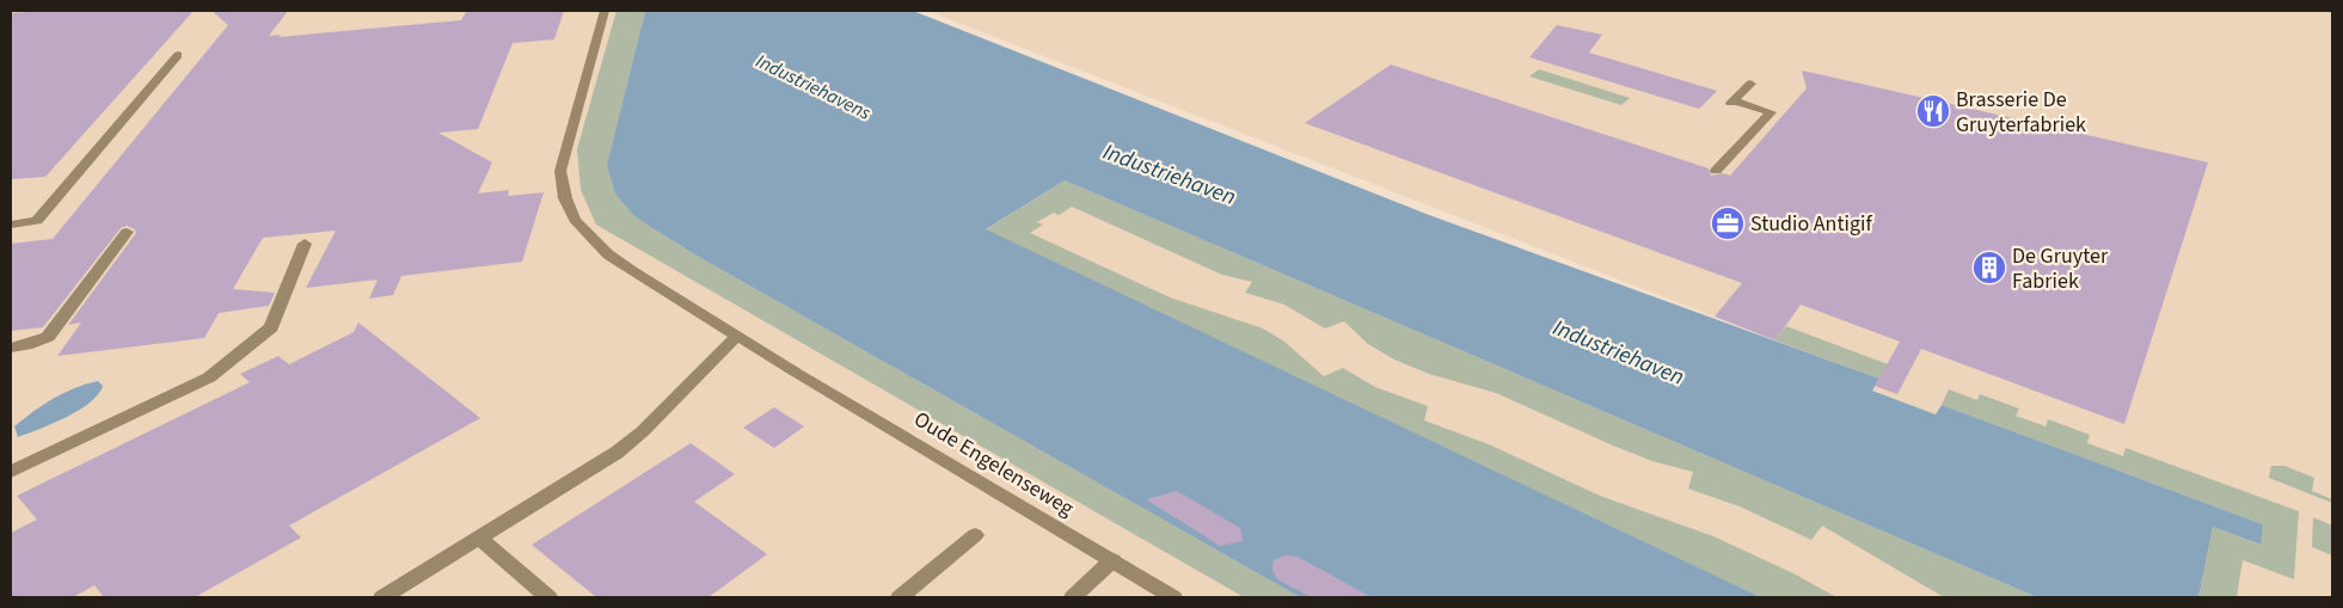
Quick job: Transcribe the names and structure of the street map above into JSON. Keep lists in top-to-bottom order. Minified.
{"streets":{"street":["Oude Engelenseweg"]},"water":["Industriehavens","Industriehaven"],"places":{"restaurant":["Brasserie De Gruyterfabriek"],"office":["Studio Antigif"],"building":["De Gruyter Fabriek"]}}
